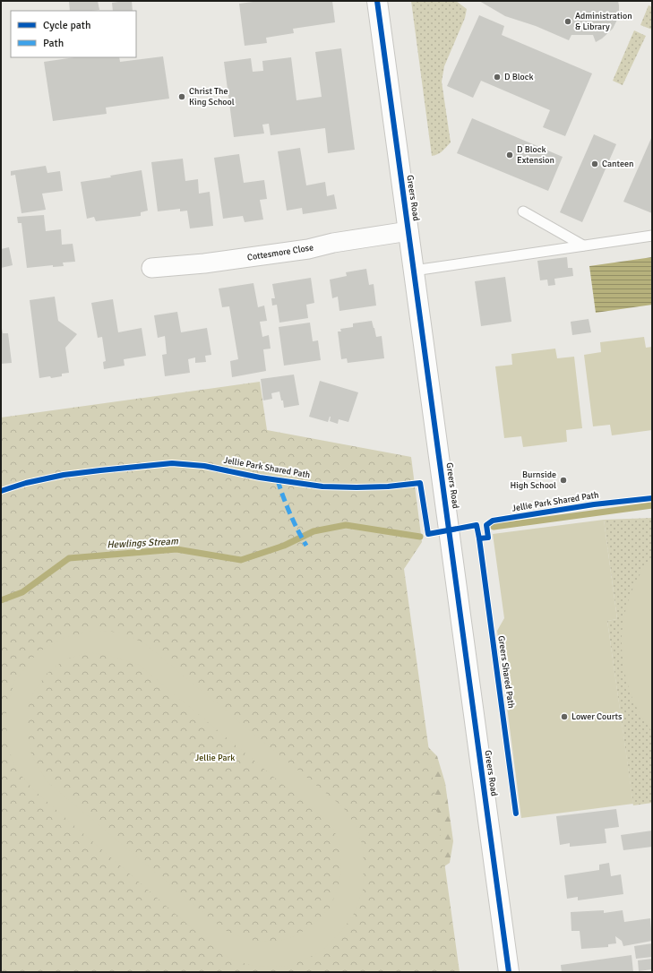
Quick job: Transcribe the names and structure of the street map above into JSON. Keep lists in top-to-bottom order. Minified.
{"streets":{"street":["Greers Road","Cottesmore Close"],"cycle path":["Jellie Park Shared Path","Greers Shared Path"]},"crossings":[["Greers Road","Cottesmore Close"]],"water":["Hewlings Stream"],"parks":["Jellie Park"],"places":["Administration & Library","D Block","Christ The King School","D Block Extension","Canteen","Burnside High School","Lower Courts"],"legend":["Cycle path","Path"]}
